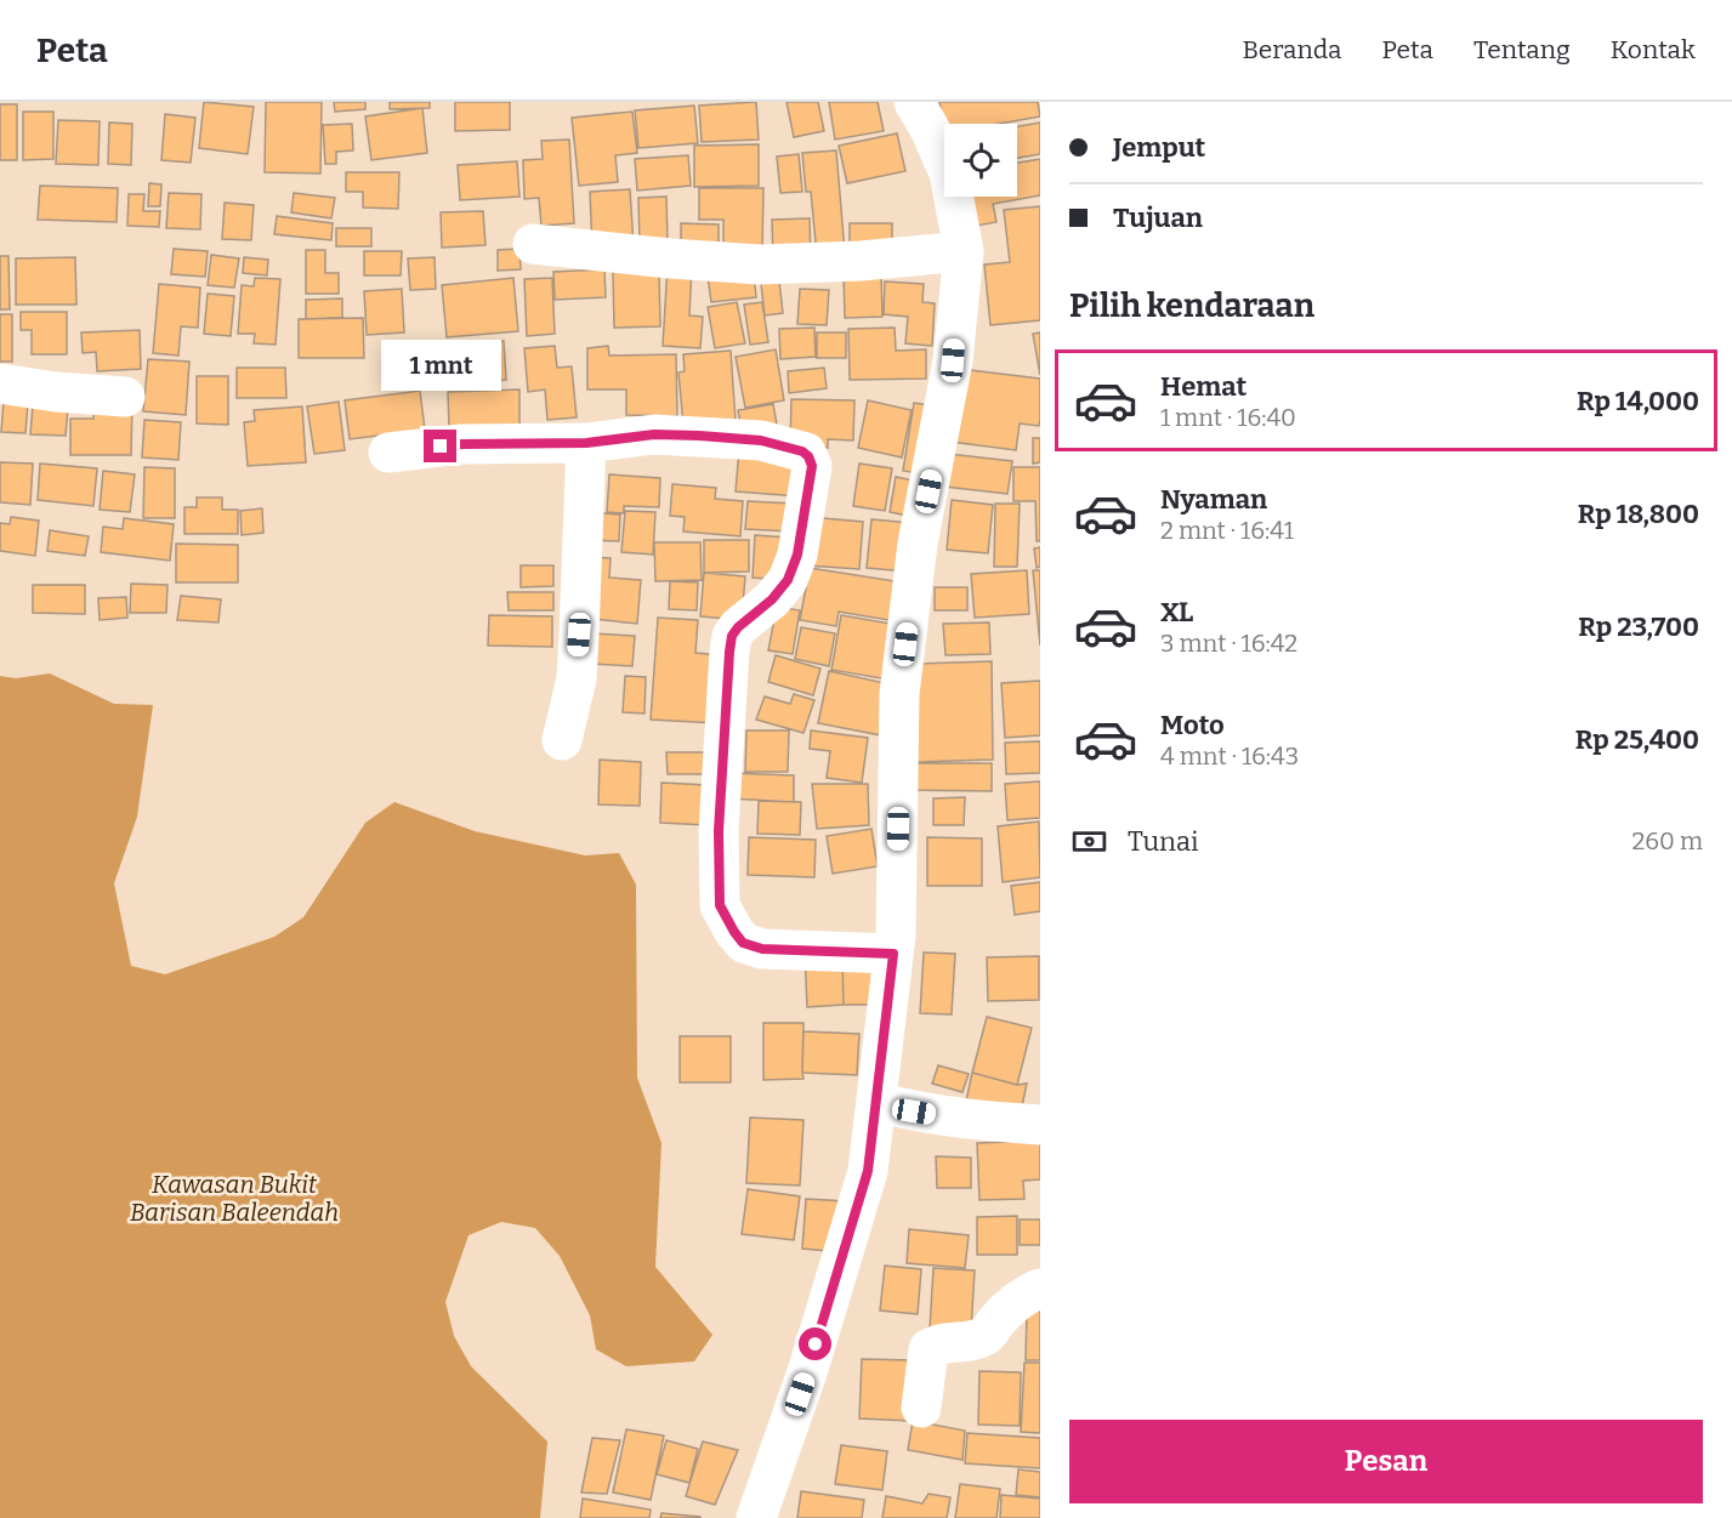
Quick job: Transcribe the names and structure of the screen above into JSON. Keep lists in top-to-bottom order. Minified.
{"parks":["Kawasan Bukit Barisan Baleendah"],"page":{"header":"Peta","nav":["Beranda","Peta","Tentang","Kontak"],"banner":["Jemput","Tujuan"],"heading":"Pilih kendaraan","bubble":"1 mnt","list":[{"name":"Hemat","note":"1 mnt · 16:40","value":"Rp 14,000"},{"name":"Nyaman","note":"2 mnt · 16:41","value":"Rp 18,800"},{"name":"XL","note":"3 mnt · 16:42","value":"Rp 23,700"},{"name":"Moto","note":"4 mnt · 16:43","value":"Rp 25,400"}],"pay":["Tunai","260 m"],"buttons":"Pesan"}}
